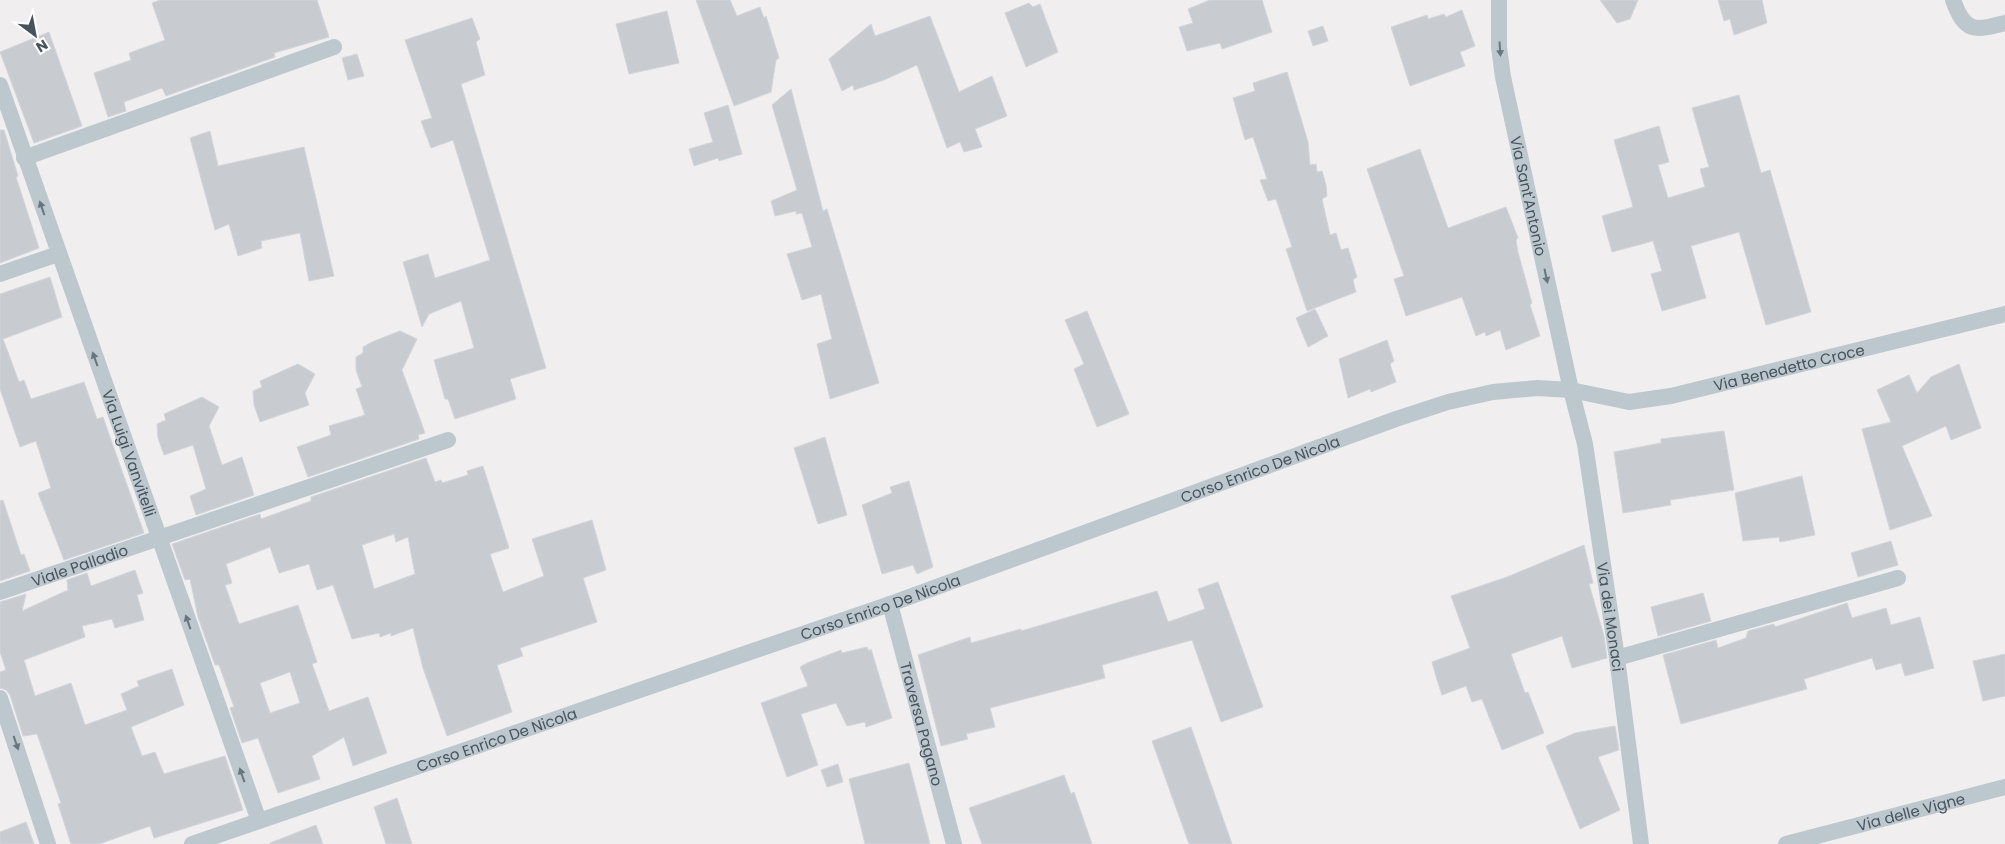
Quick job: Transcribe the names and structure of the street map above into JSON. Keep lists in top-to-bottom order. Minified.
{"streets":{"street":["Via Sant'Antonio","Via Benedetto Croce","Via Luigi Vanvitelli","Corso Enrico De Nicola","Viale Palladio","Via dei Monaci","Traversa Pagano","Via delle Vigne"]},"crossings":[["Via Sant'Antonio","Via Benedetto Croce"],["Via Sant'Antonio","Corso Enrico De Nicola"],["Via Sant'Antonio","Via dei Monaci"],["Via Benedetto Croce","Corso Enrico De Nicola"],["Via Benedetto Croce","Via dei Monaci"],["Via Luigi Vanvitelli","Corso Enrico De Nicola"],["Via Luigi Vanvitelli","Viale Palladio"],["Corso Enrico De Nicola","Via dei Monaci"],["Corso Enrico De Nicola","Traversa Pagano"]],"one_way":["Via Sant'Antonio","Via Luigi Vanvitelli"],"north":"bottom right"}
